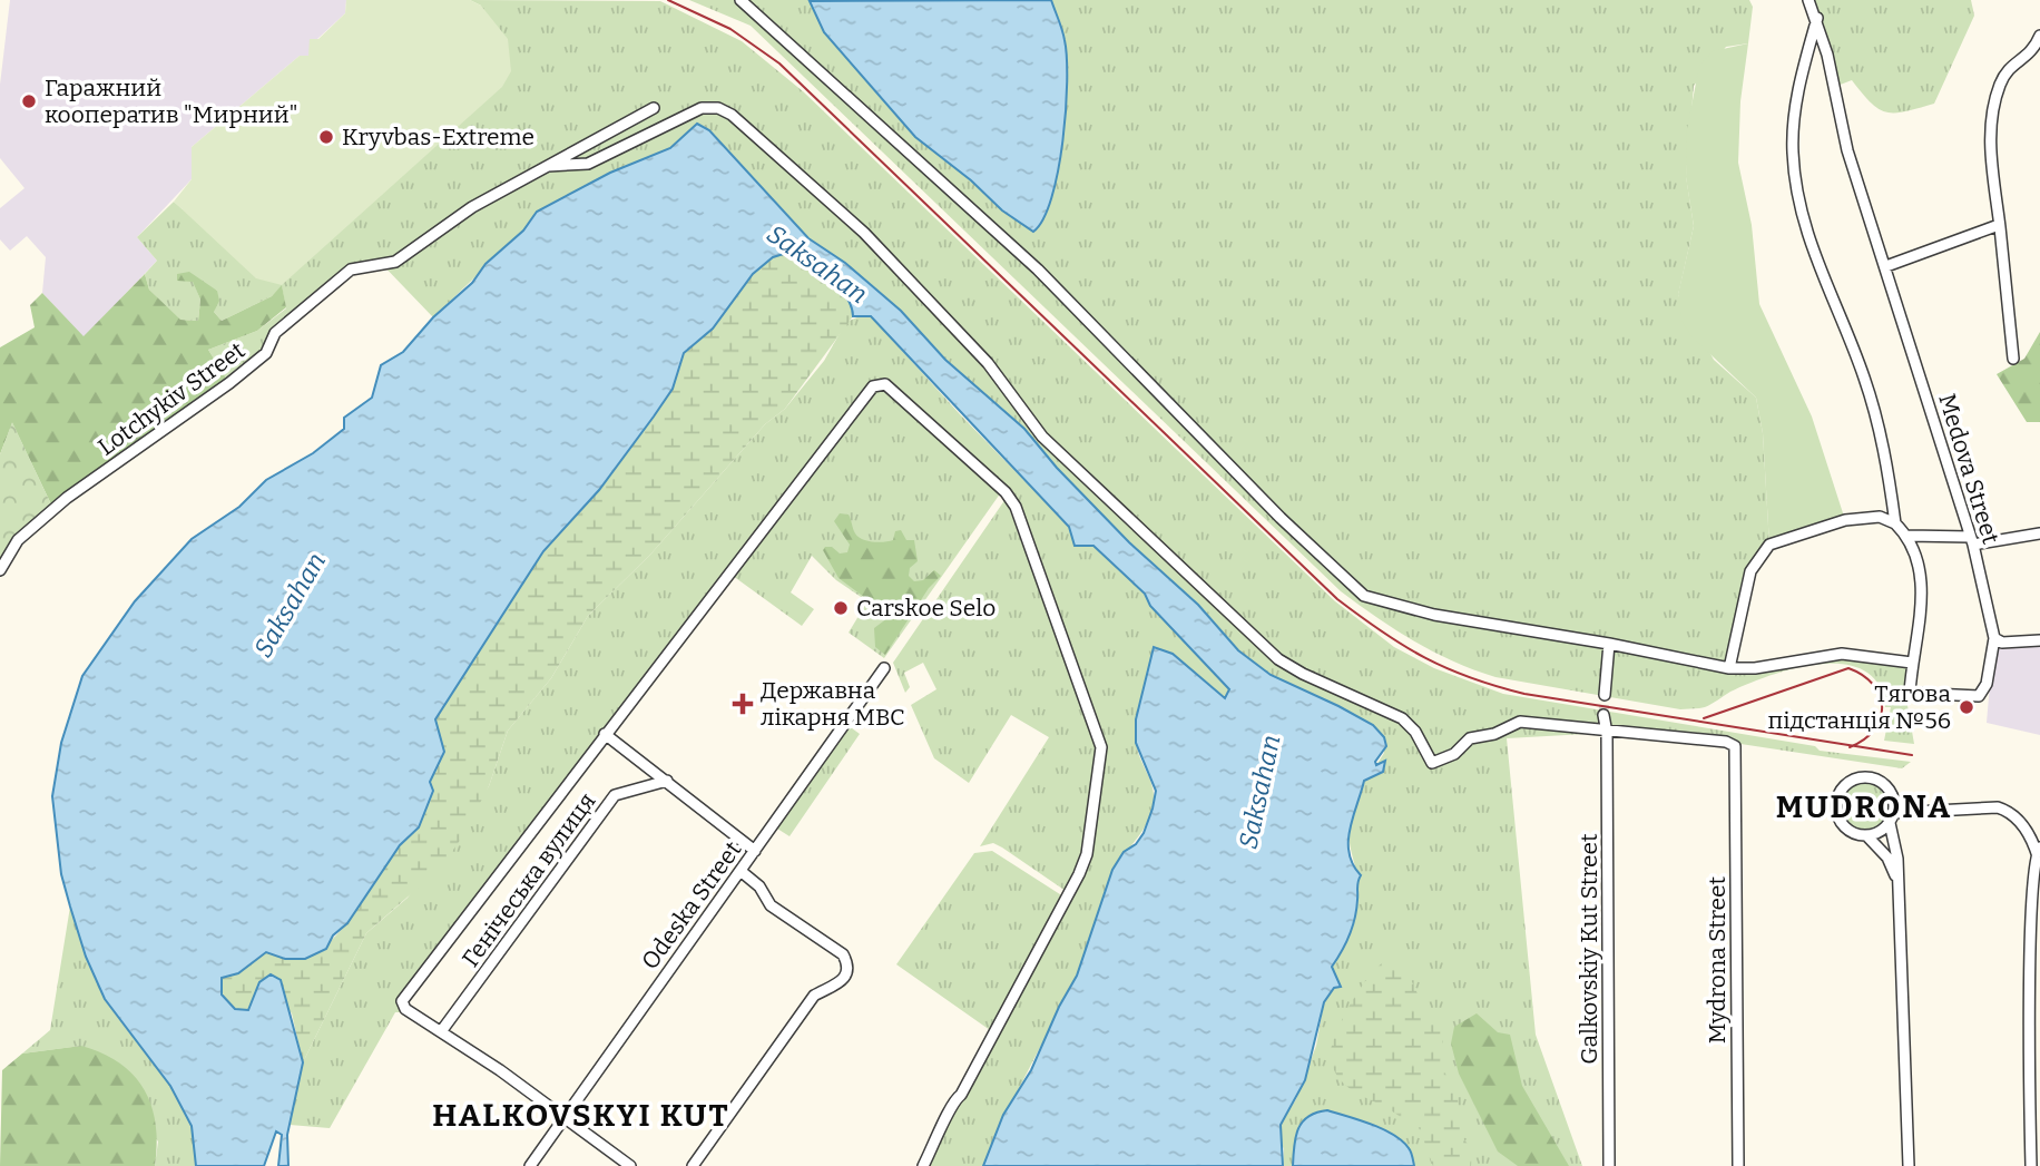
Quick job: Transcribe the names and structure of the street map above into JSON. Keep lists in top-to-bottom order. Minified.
{"streets":{"street":["Lotchykiv Street","Medova Street","Генічеська вулиця","Odeska Street","Galkovskiy Kut Street","Mydrona Street"]},"crossings":[["Galkovskiy Kut Street","Mydrona Street"]],"districts":["MUDRONA","HALKOVSKYI KUT"],"water":["Saksahan"],"places":{"other":["Гаражний кооператив \"Мирний\"","Kryvbas-Extreme","Carskое Selo","Тягова підстанція №56"],"health":["Державна лікарня МВС"]}}
